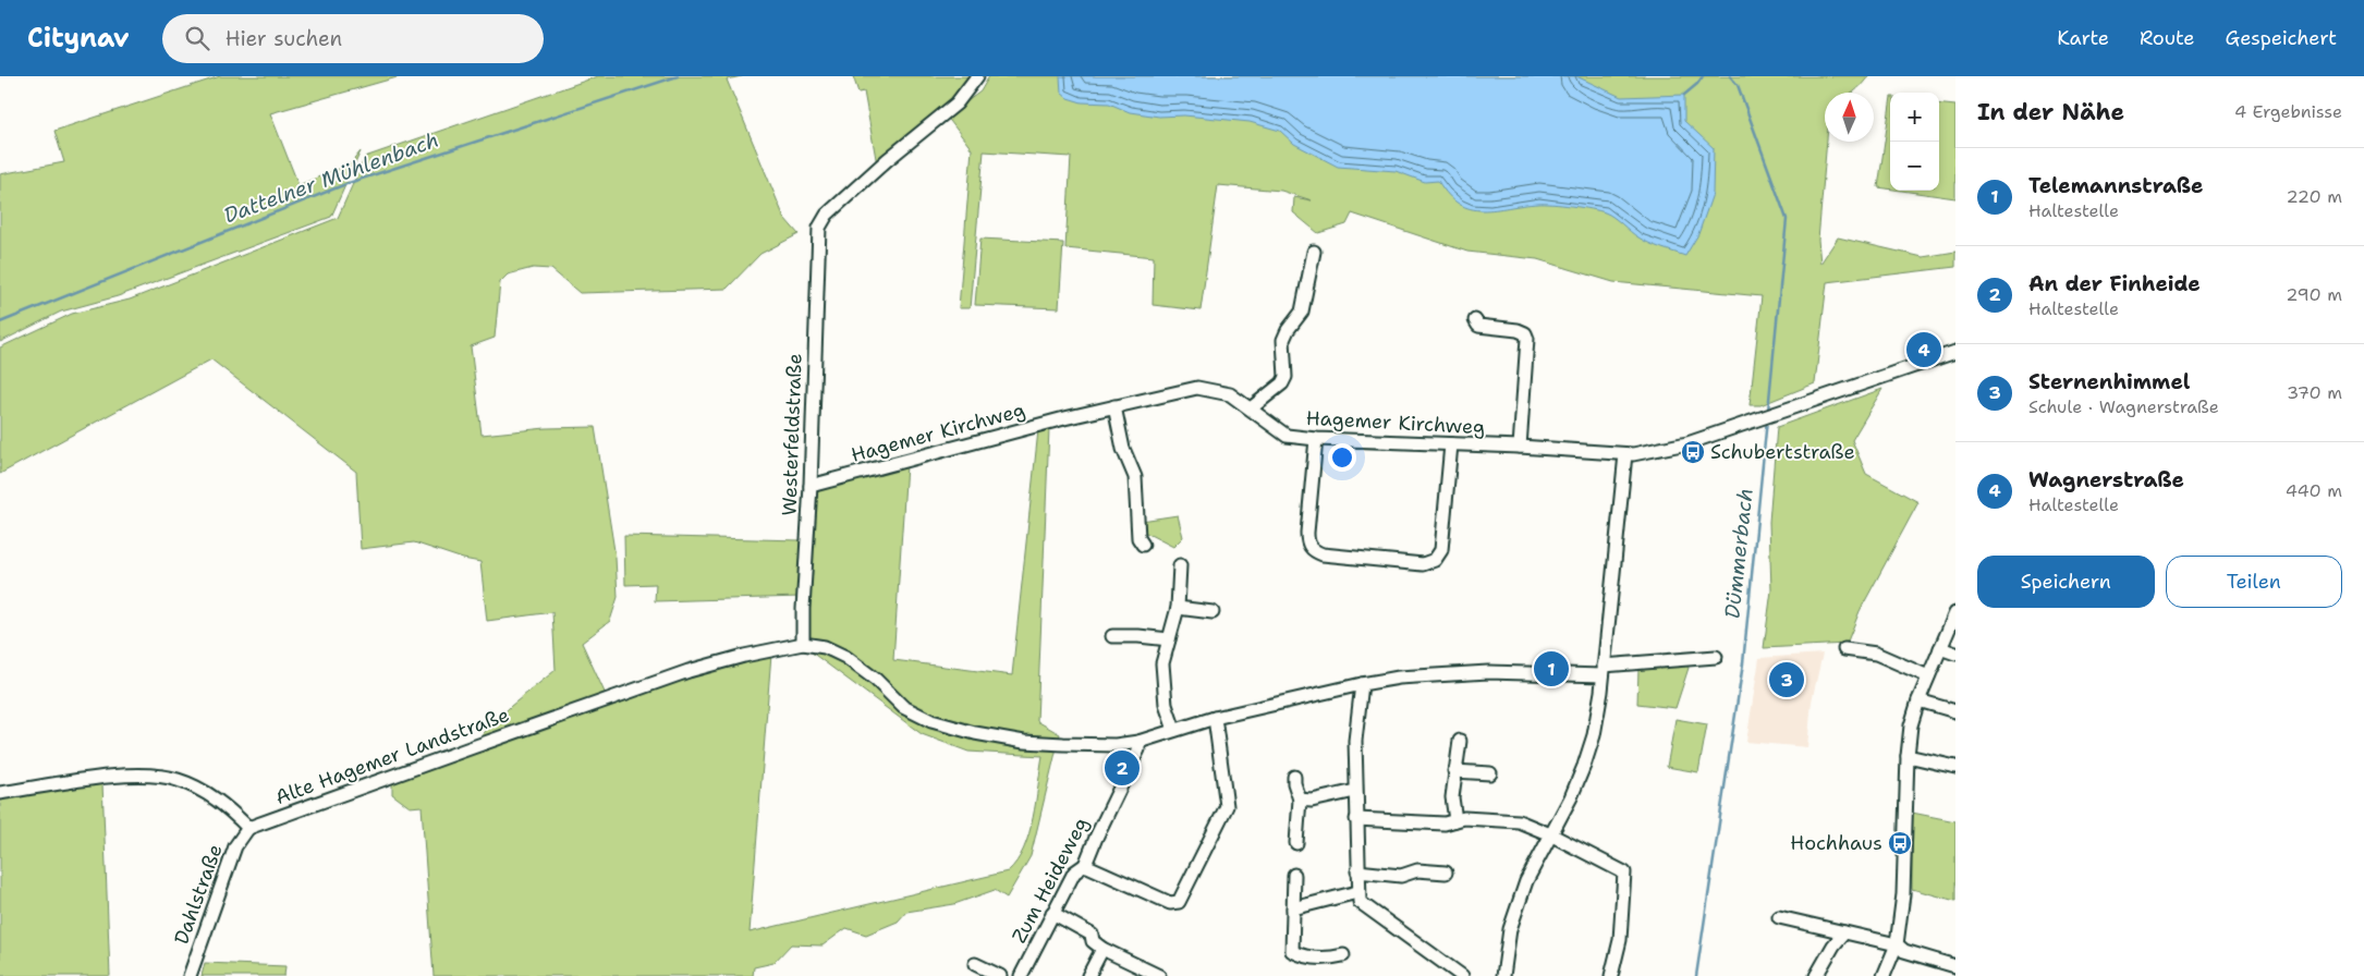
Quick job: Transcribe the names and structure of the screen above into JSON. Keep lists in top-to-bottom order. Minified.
{"streets":{"street":["Hagemer Kirchweg","Westerfeldstraße","Alte Hagemer Landstraße","Zum Heideweg","Dahlstraße"]},"crossings":[["Hagemer Kirchweg","Westerfeldstraße"],["Westerfeldstraße","Alte Hagemer Landstraße"],["Alte Hagemer Landstraße","Dahlstraße"]],"water":["Dattelner Mühlenbach","Dümmerbach"],"places":{"bus stop":["Schubertstraße","Hochhaus"]},"north":"top","page":{"header":"Citynav","search":"Hier suchen","nav":["Karte","Route","Gespeichert"],"heading":["In der Nähe","4 Ergebnisse"],"map_buttons":["+","−"],"list":[{"mark":"1","name":"Telemannstraße","note":"Haltestelle","value":"220 m"},{"mark":"2","name":"An der Finheide","note":"Haltestelle","value":"290 m"},{"mark":"3","name":"Sternenhimmel","note":"Schule · Wagnerstraße","value":"370 m"},{"mark":"4","name":"Wagnerstraße","note":"Haltestelle","value":"440 m"}],"pins":["4","1","3","2"],"buttons":["Speichern","Teilen"]}}
